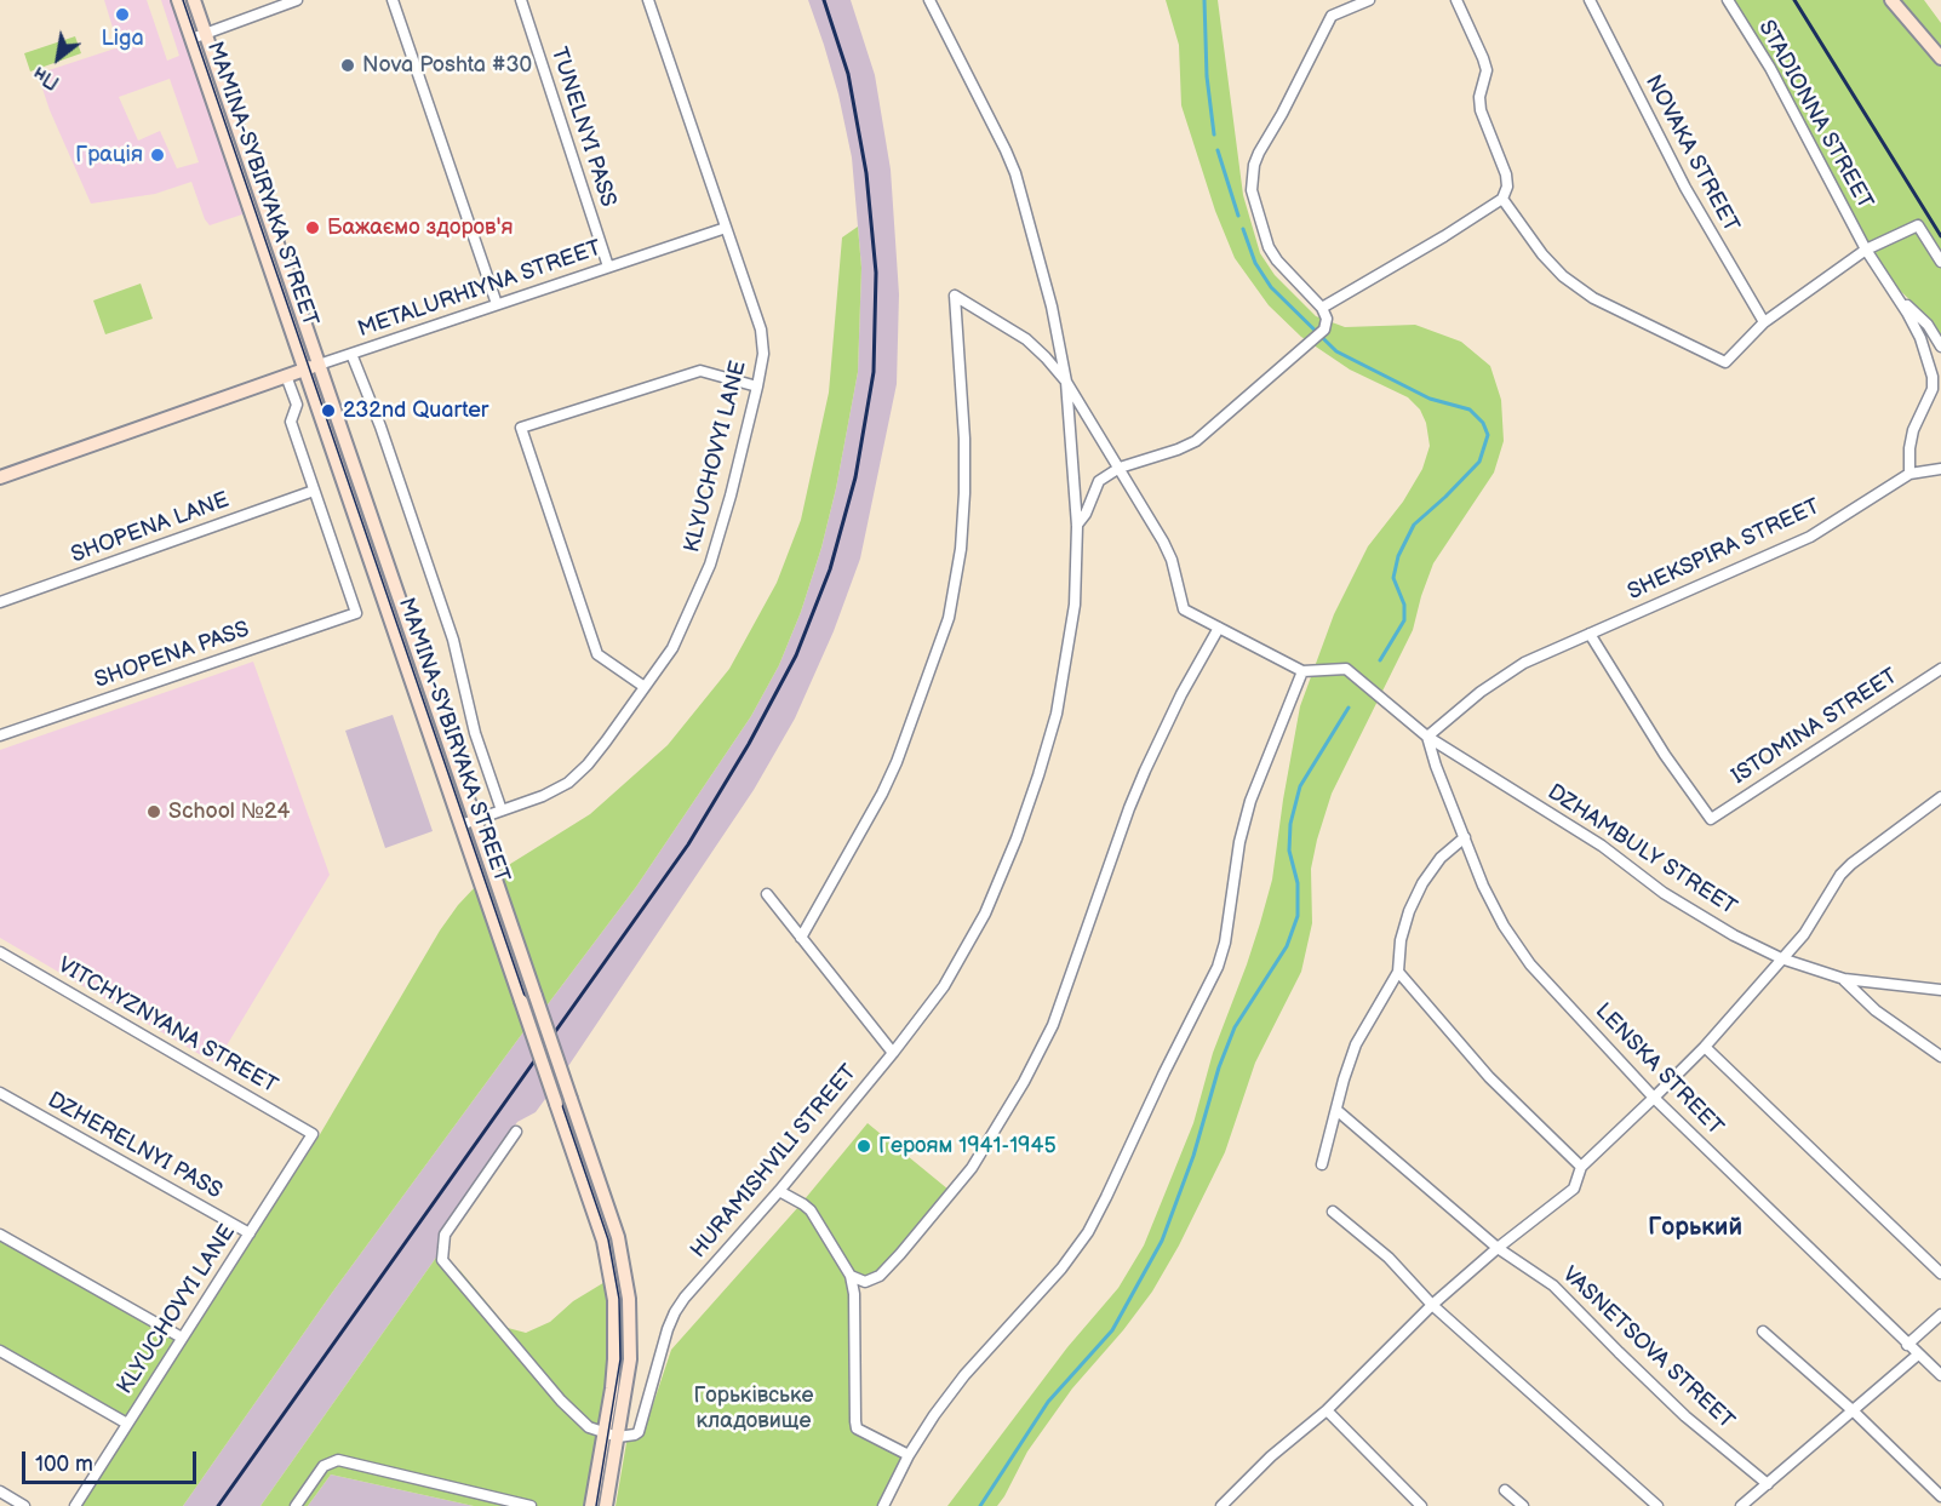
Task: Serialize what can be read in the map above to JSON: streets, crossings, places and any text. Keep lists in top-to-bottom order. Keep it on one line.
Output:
{"streets":{"main road":["MAMINA-SYBIRYAKA STREET","METALURHIYNA STREET"],"street":["STADIONNA STREET","TUNELNYI PASS","NOVAKA STREET","KLYUCHOVYI LANE","SHOPENA LANE","SHEKSPIRA STREET","SHOPENA PASS","ISTOMINA STREET","DZHAMBULY STREET","VITCHYZNYANA STREET","LENSKA STREET","DZHERELNYI PASS","HURAMISHVILI STREET","VASNETSOVA STREET"]},"crossings":[["TUNELNYI PASS","METALURHIYNA STREET"],["MAMINA-SYBIRYAKA STREET","METALURHIYNA STREET"],["MAMINA-SYBIRYAKA STREET","KLYUCHOVYI LANE"],["MAMINA-SYBIRYAKA STREET","HURAMISHVILI STREET"],["METALURHIYNA STREET","KLYUCHOVYI LANE"],["KLYUCHOVYI LANE","VITCHYZNYANA STREET"],["KLYUCHOVYI LANE","DZHERELNYI PASS"],["SHOPENA LANE","SHOPENA PASS"],["SHEKSPIRA STREET","ISTOMINA STREET"],["SHEKSPIRA STREET","DZHAMBULY STREET"],["SHEKSPIRA STREET","LENSKA STREET"],["DZHAMBULY STREET","LENSKA STREET"],["DZHAMBULY STREET","HURAMISHVILI STREET"]],"districts":["Горький"],"parks":["Горьківське кладовище"],"places":["Liga","Nova Poshta #30","Грація","Бажаємо здоров'я","232nd Quarter","School №24","Героям 1941-1945"],"scale_bar":"100 m","north":"bottom left"}
